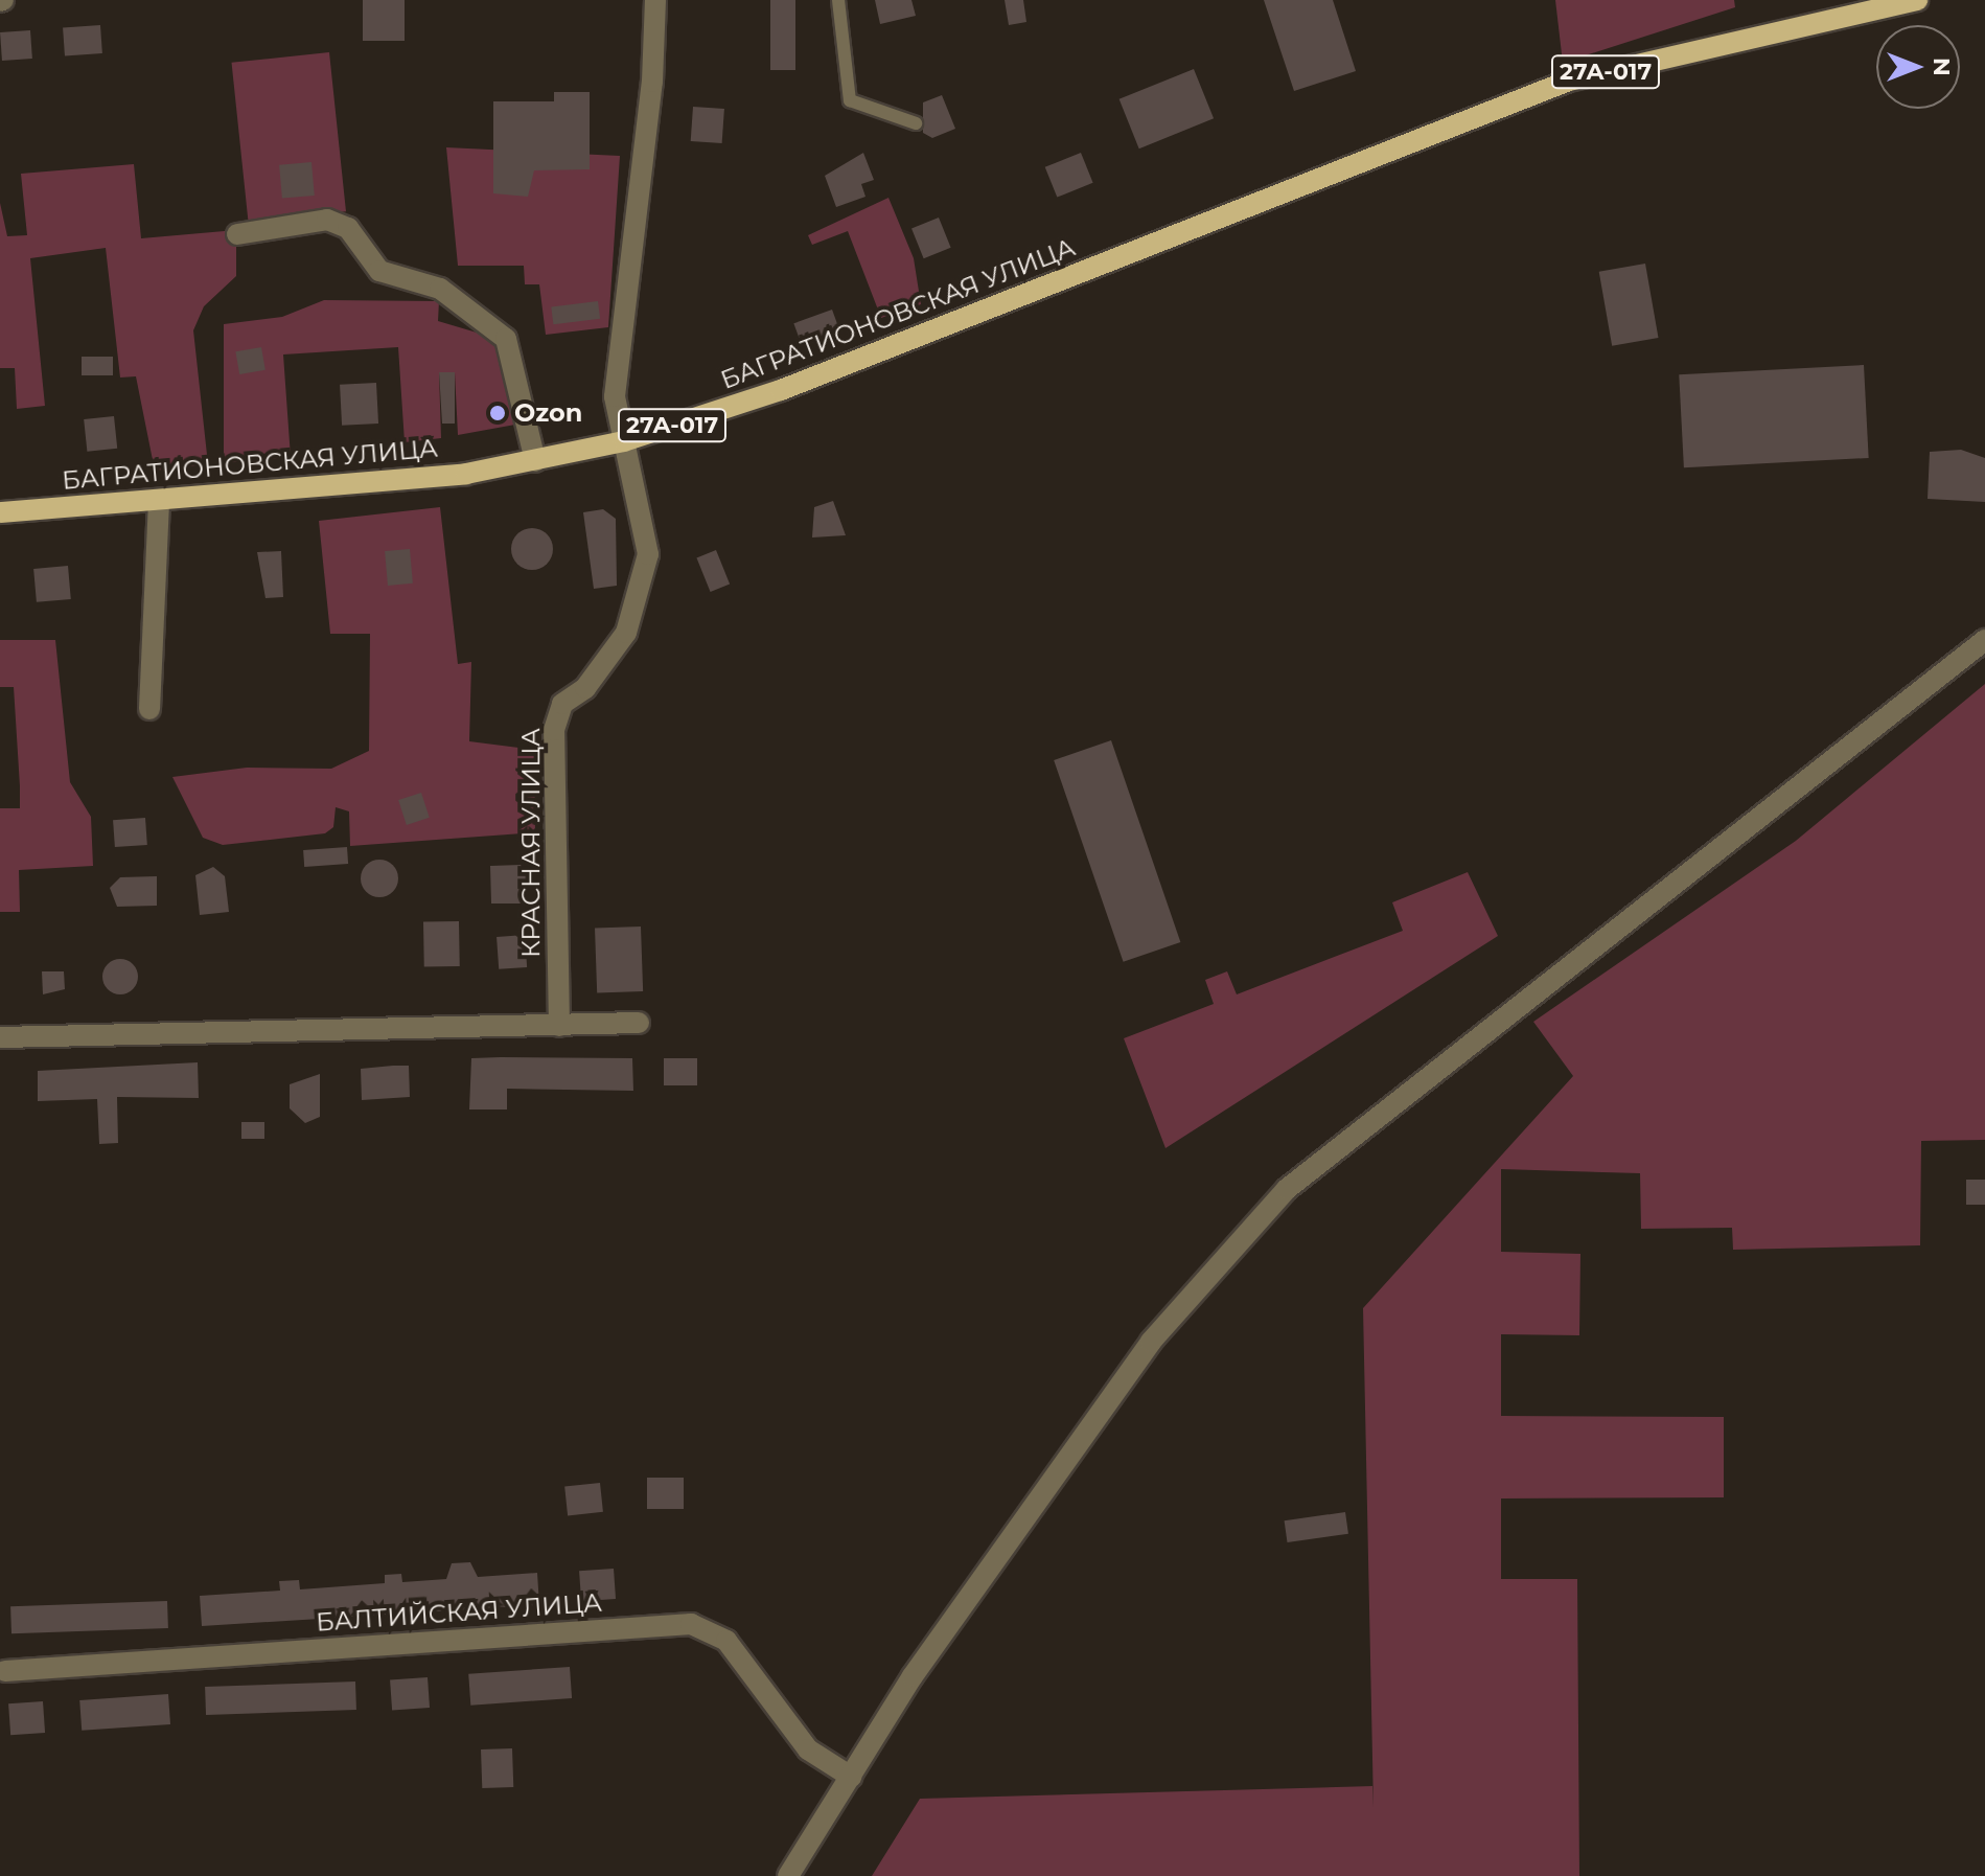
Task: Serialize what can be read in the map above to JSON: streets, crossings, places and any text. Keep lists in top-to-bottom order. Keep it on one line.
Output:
{"streets":{"main road":["27А-017","БАГРАТИОНОВСКАЯ УЛИЦА"],"street":["КРАСНАЯ УЛИЦА","БАЛТИЙСКАЯ УЛИЦА"]},"crossings":[["БАГРАТИОНОВСКАЯ УЛИЦА","КРАСНАЯ УЛИЦА"]],"places":["Ozon"],"north":"right"}
